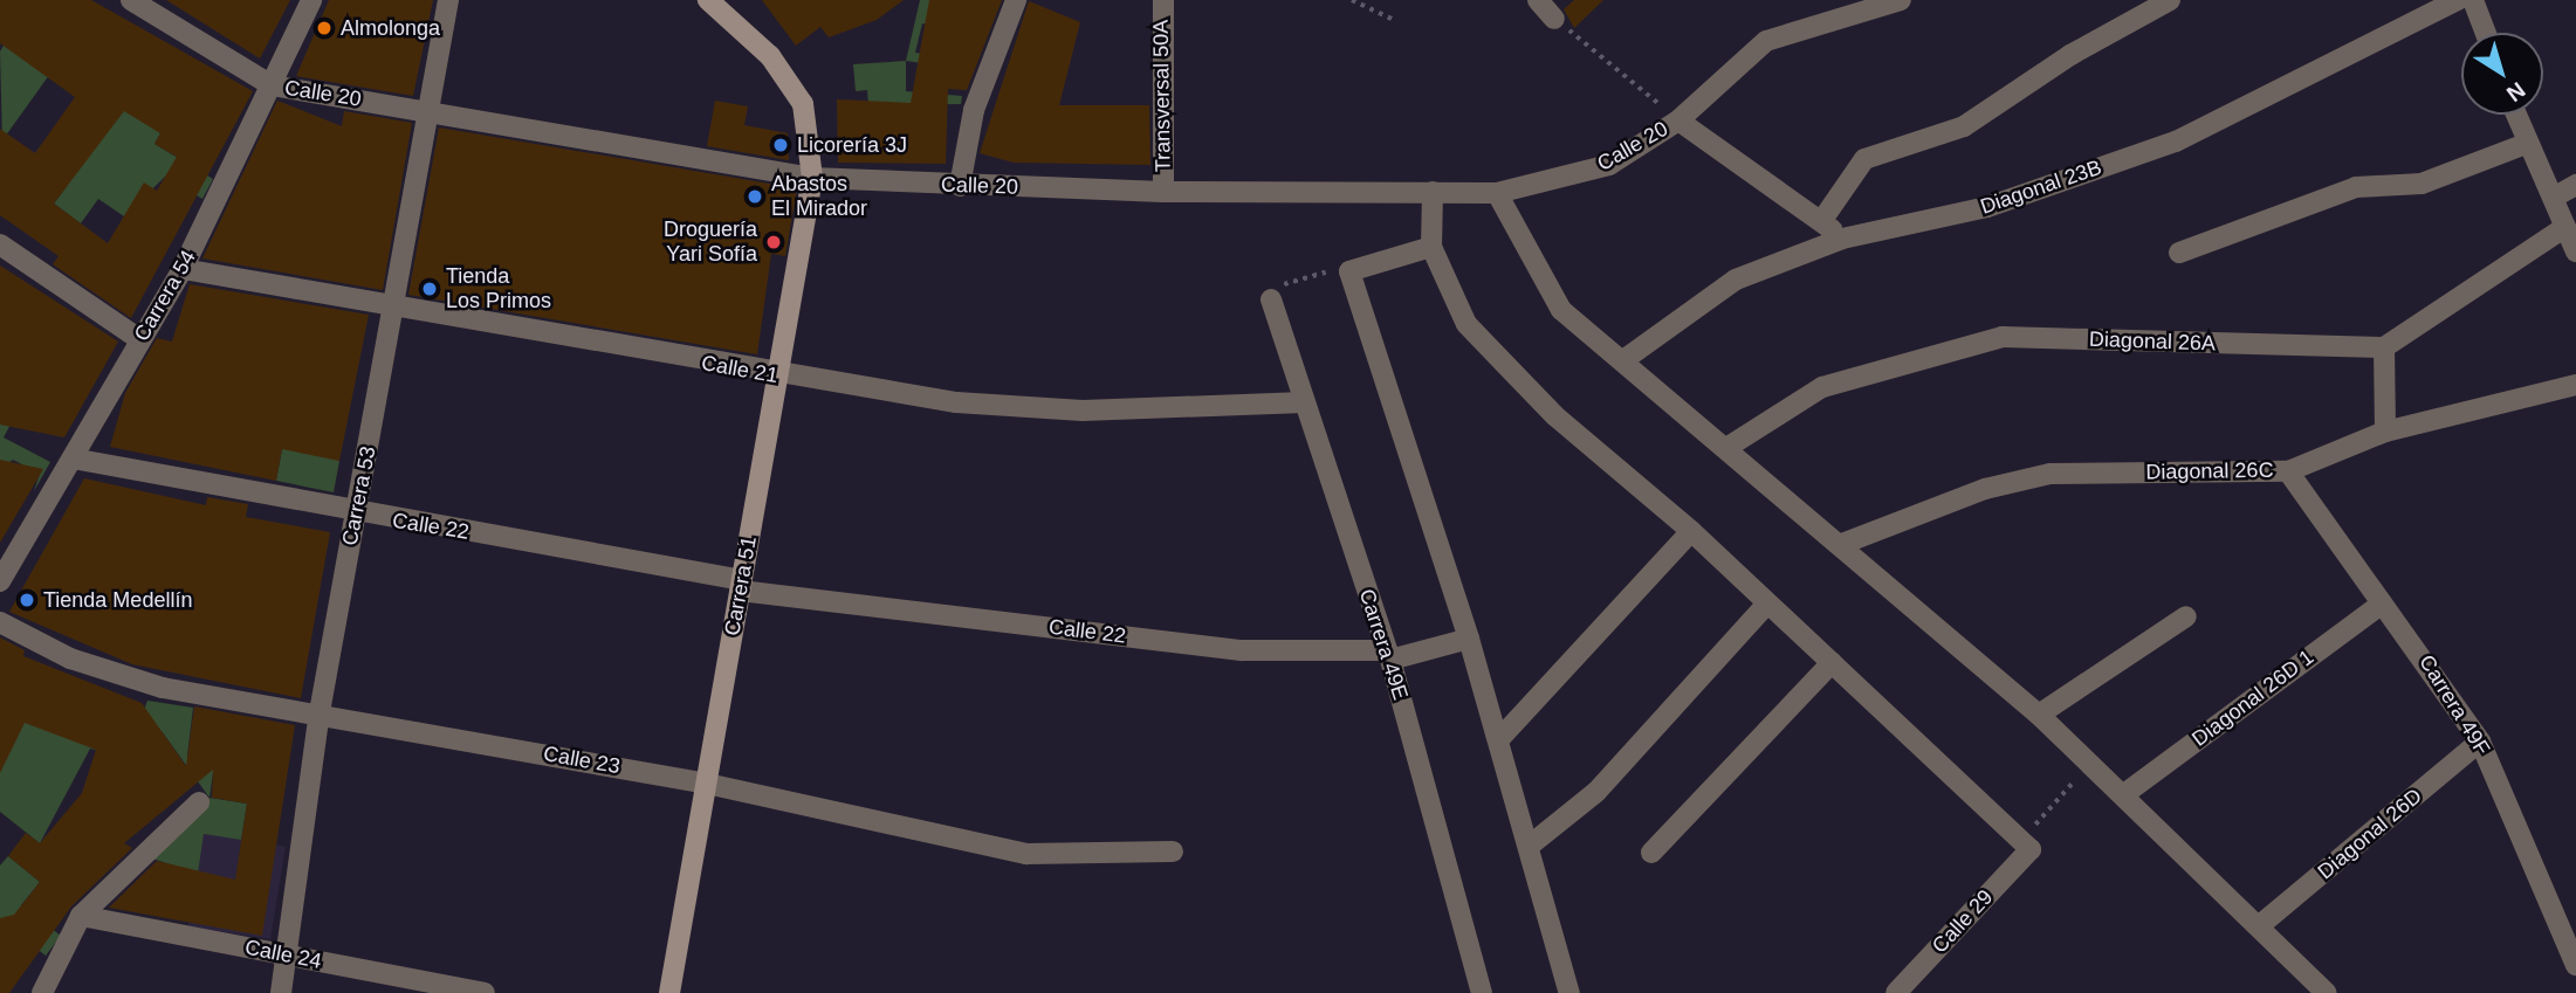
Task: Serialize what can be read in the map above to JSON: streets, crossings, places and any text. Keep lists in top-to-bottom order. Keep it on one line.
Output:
{"streets":{"street":["Calle 20","Transversal 50A","Diagonal 23B","Carrera 54","Diagonal 26A","Calle 21","Diagonal 26C","Carrera 53","Calle 22","Carrera 51","Carrera 49E","Diagonal 26D 1","Carrera 49F","Calle 23","Diagonal 26D","Calle 29","Calle 24"]},"crossings":[["Calle 20","Transversal 50A"],["Calle 20","Carrera 54"],["Calle 20","Carrera 53"],["Calle 20","Carrera 51"],["Carrera 54","Calle 21"],["Carrera 54","Calle 22"],["Calle 21","Carrera 53"],["Calle 21","Carrera 51"],["Calle 21","Carrera 49E"],["Diagonal 26C","Carrera 49F"],["Carrera 53","Calle 22"],["Carrera 53","Calle 23"],["Carrera 53","Calle 24"],["Calle 22","Carrera 51"],["Calle 22","Carrera 49E"],["Carrera 51","Calle 23"],["Diagonal 26D 1","Carrera 49F"],["Carrera 49F","Diagonal 26D"]],"places":["Almolonga","Licorería 3J","Abastos El Mirador","Droguería Yari Sofía","Tienda Los Primos","Tienda Medellín"],"north":"bottom right"}
